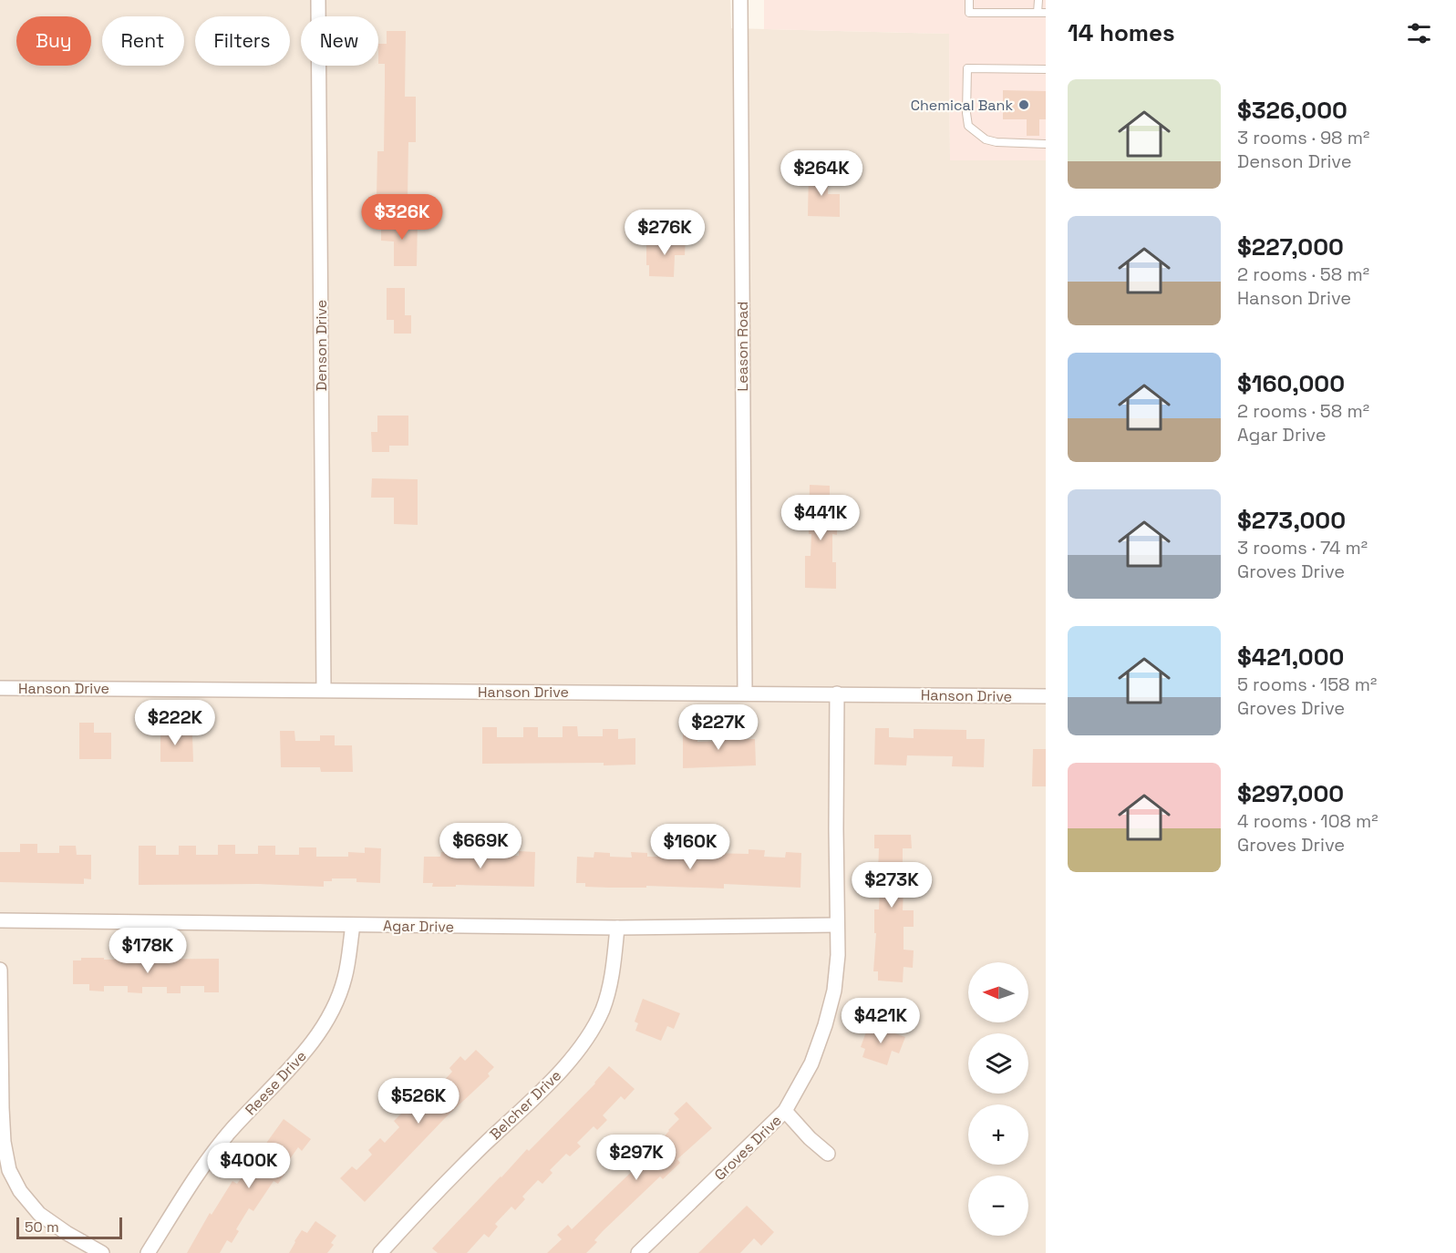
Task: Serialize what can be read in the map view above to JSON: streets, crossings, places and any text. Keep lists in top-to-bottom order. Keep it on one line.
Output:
{"streets":{"street":["Denson Drive","Leason Road","Hanson Drive","Agar Drive","Reese Drive","Belcher Drive","Groves Drive"]},"crossings":[["Denson Drive","Hanson Drive"],["Leason Road","Hanson Drive"],["Hanson Drive","Groves Drive"],["Agar Drive","Reese Drive"],["Agar Drive","Belcher Drive"],["Agar Drive","Groves Drive"]],"places":["Chemical Bank"],"scale_bar":"50 m","north":"left","page":{"heading":"14 homes","chip":["Buy","Rent","Filters","New"],"list":[{"name":"$326,000","note":"3 rooms · 98 m² · Denson Drive"},{"name":"$227,000","note":"2 rooms · 58 m² · Hanson Drive"},{"name":"$160,000","note":"2 rooms · 58 m² · Agar Drive"},{"name":"$273,000","note":"3 rooms · 74 m² · Groves Drive"},{"name":"$421,000","note":"5 rooms · 158 m² · Groves Drive"},{"name":"$297,000","note":"4 rooms · 108 m² · Groves Drive"}],"price":["$264K","$326K","$276K","$441K","$222K","$227K","$669K","$160K","$273K","$178K","$421K","$526K","$297K","$400K"],"map_buttons":["+","−"],"scale":"50 m"}}
